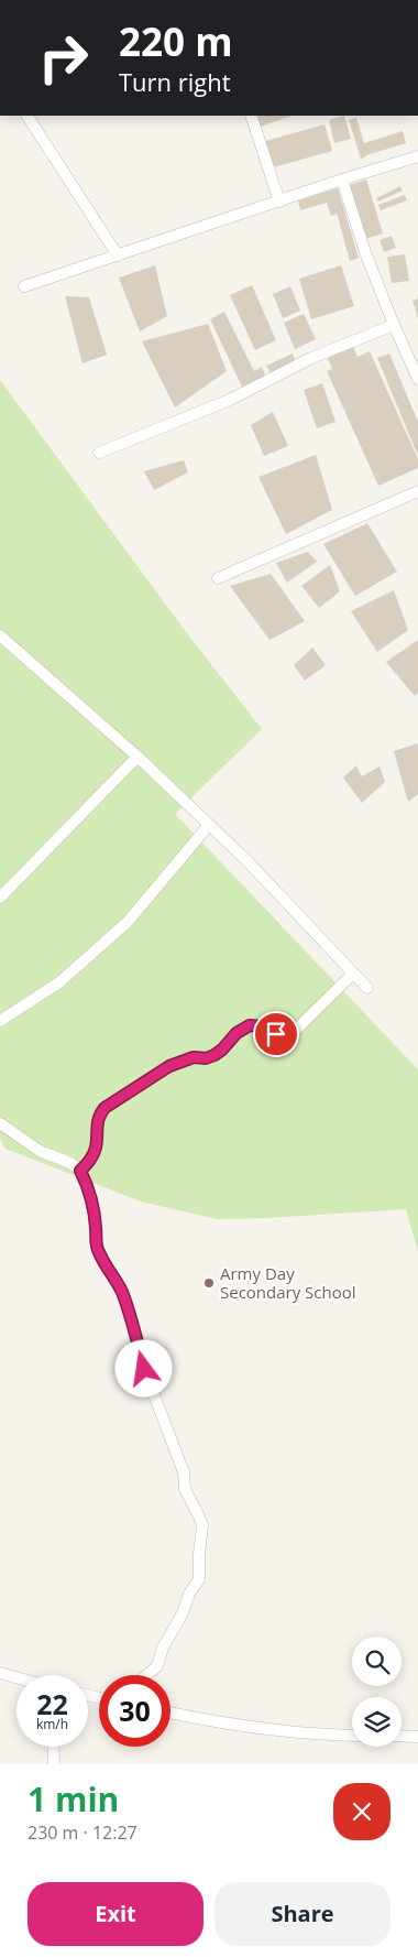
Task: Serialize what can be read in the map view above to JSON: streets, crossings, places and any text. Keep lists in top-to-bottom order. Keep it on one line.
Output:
{"places":["Army Day Secondary School"],"page":{"turn":["220 m","Turn right"],"speed":"22 km/h","limit":"30","heading":["1 min","230 m · 12:27"],"buttons":["Exit","Share"]}}
